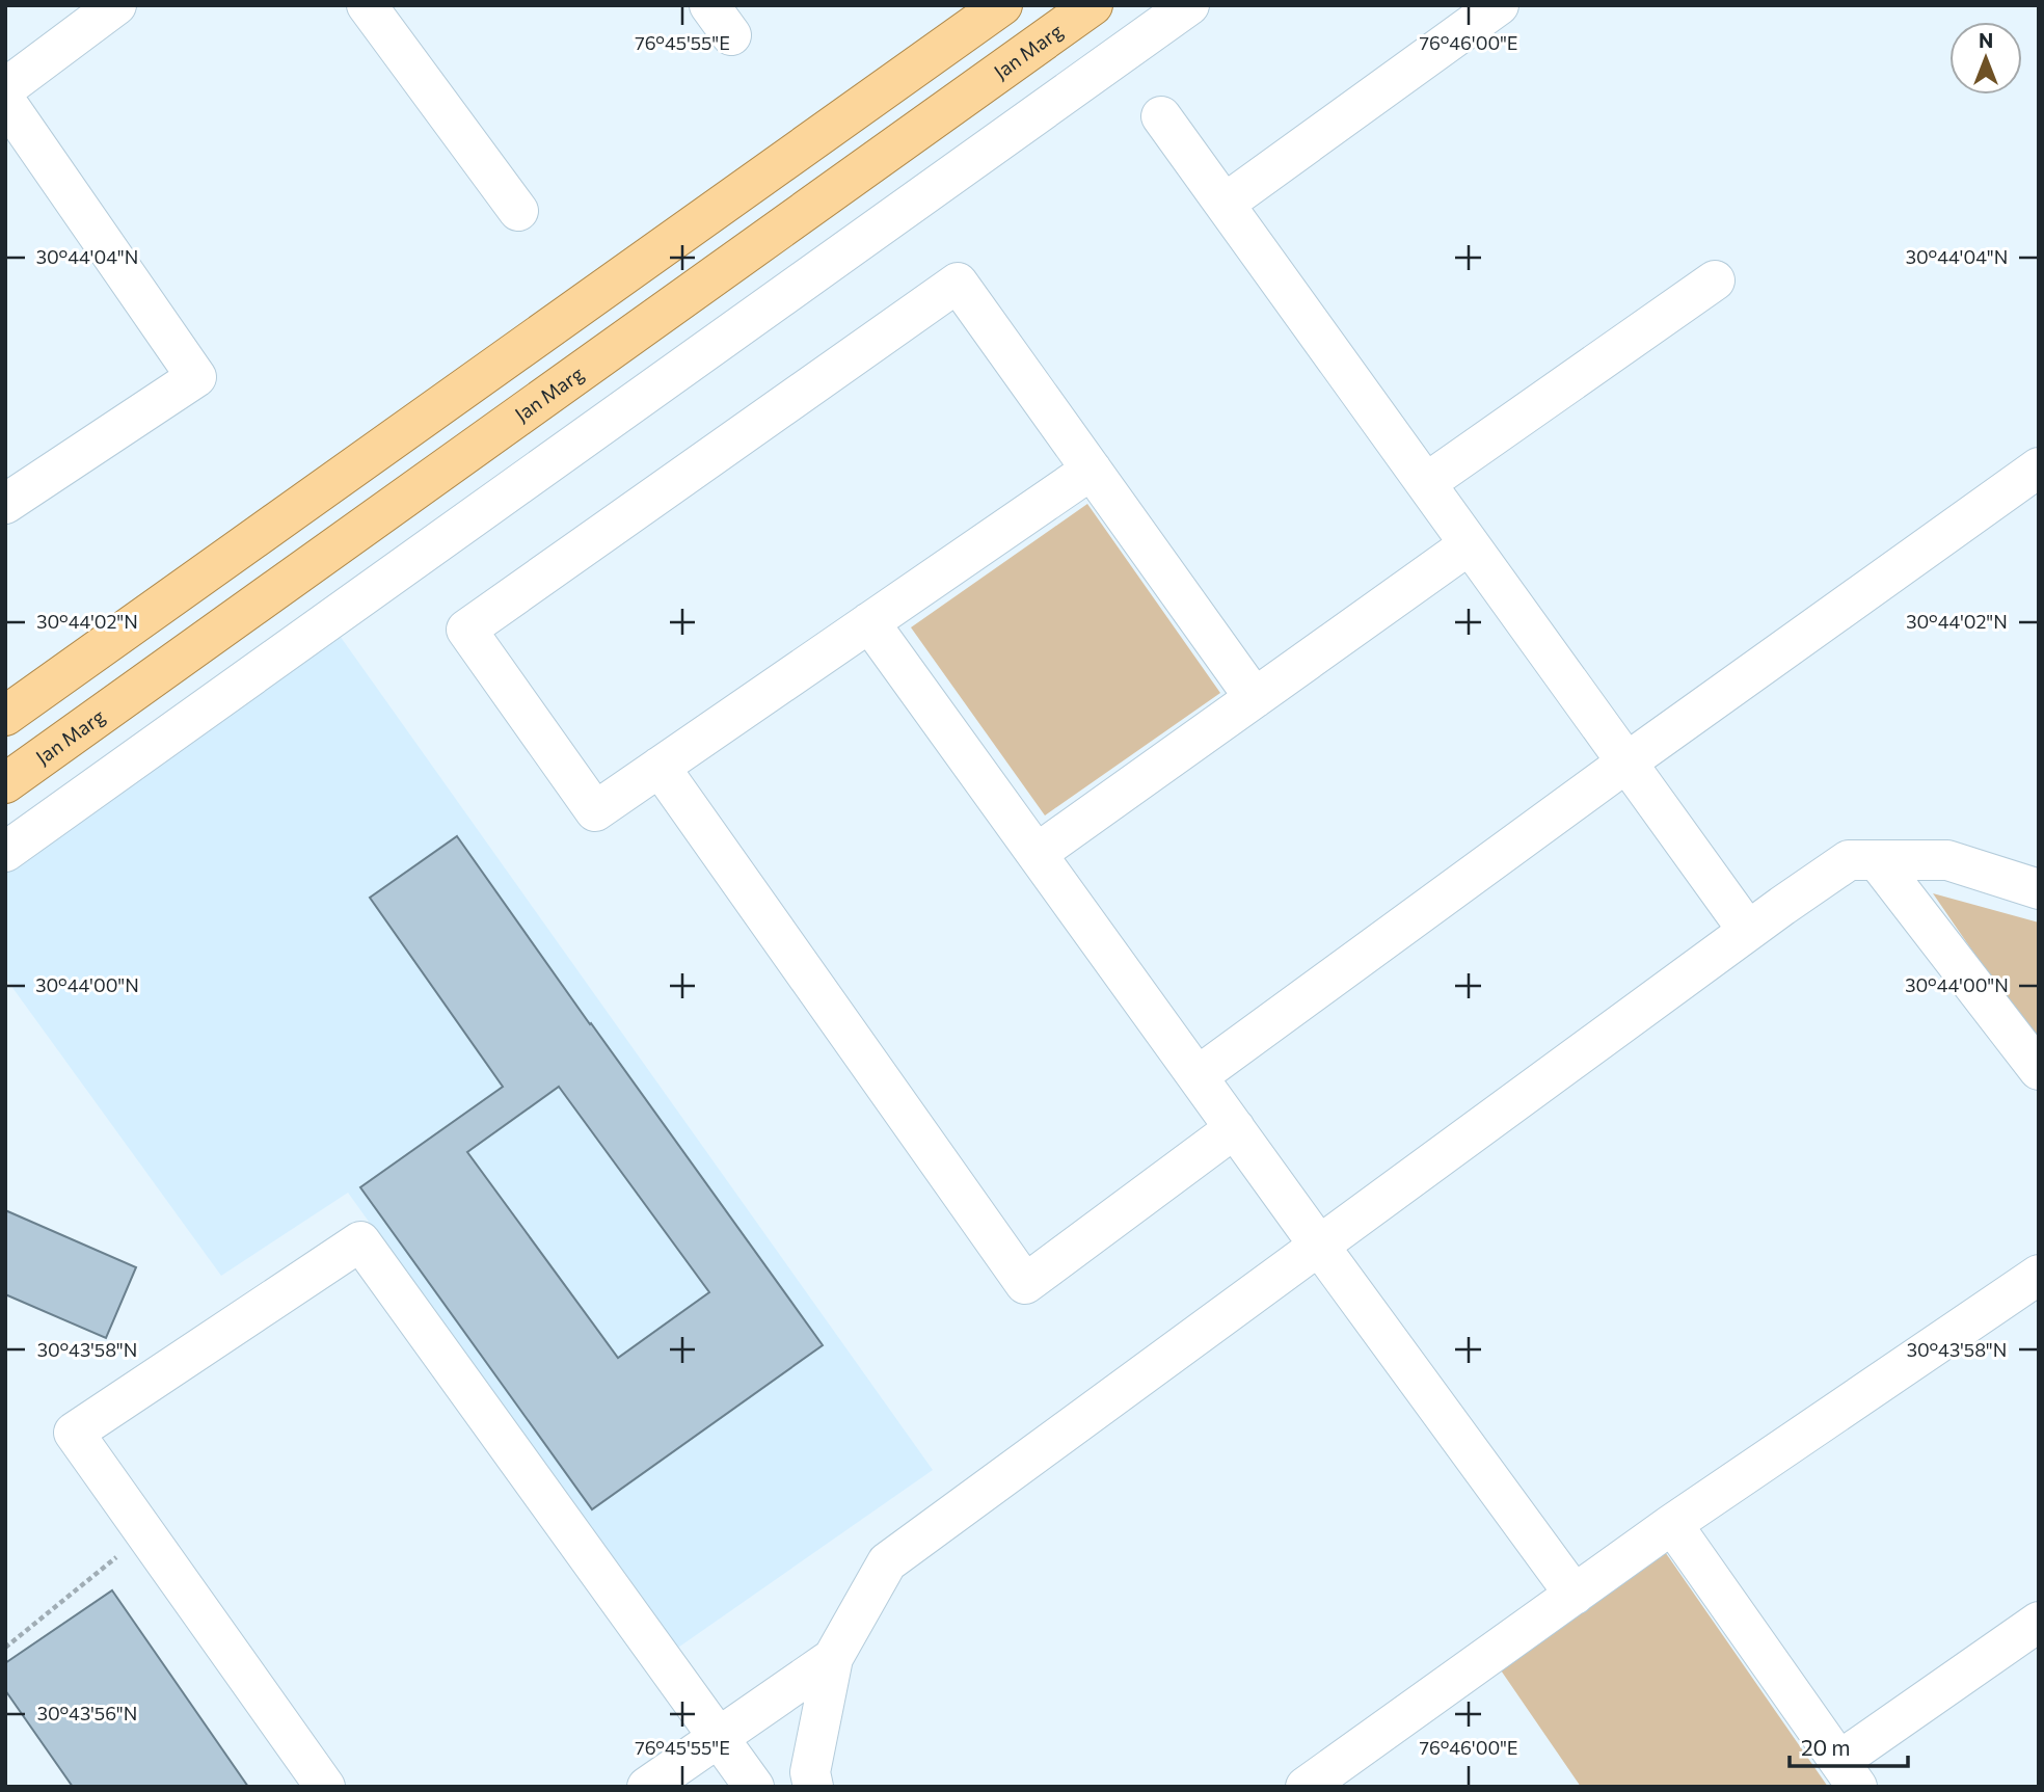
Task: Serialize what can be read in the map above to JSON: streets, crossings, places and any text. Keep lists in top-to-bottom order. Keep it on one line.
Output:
{"streets":{"main road":["Jan Marg"]},"scale_bar":"20 m","north":"top","coordinates":["76°45'55\"E","76°46'00\"E","30°44'04\"N","30°44'02\"N","30°44'00\"N","30°43'58\"N","30°43'56\"N"]}
